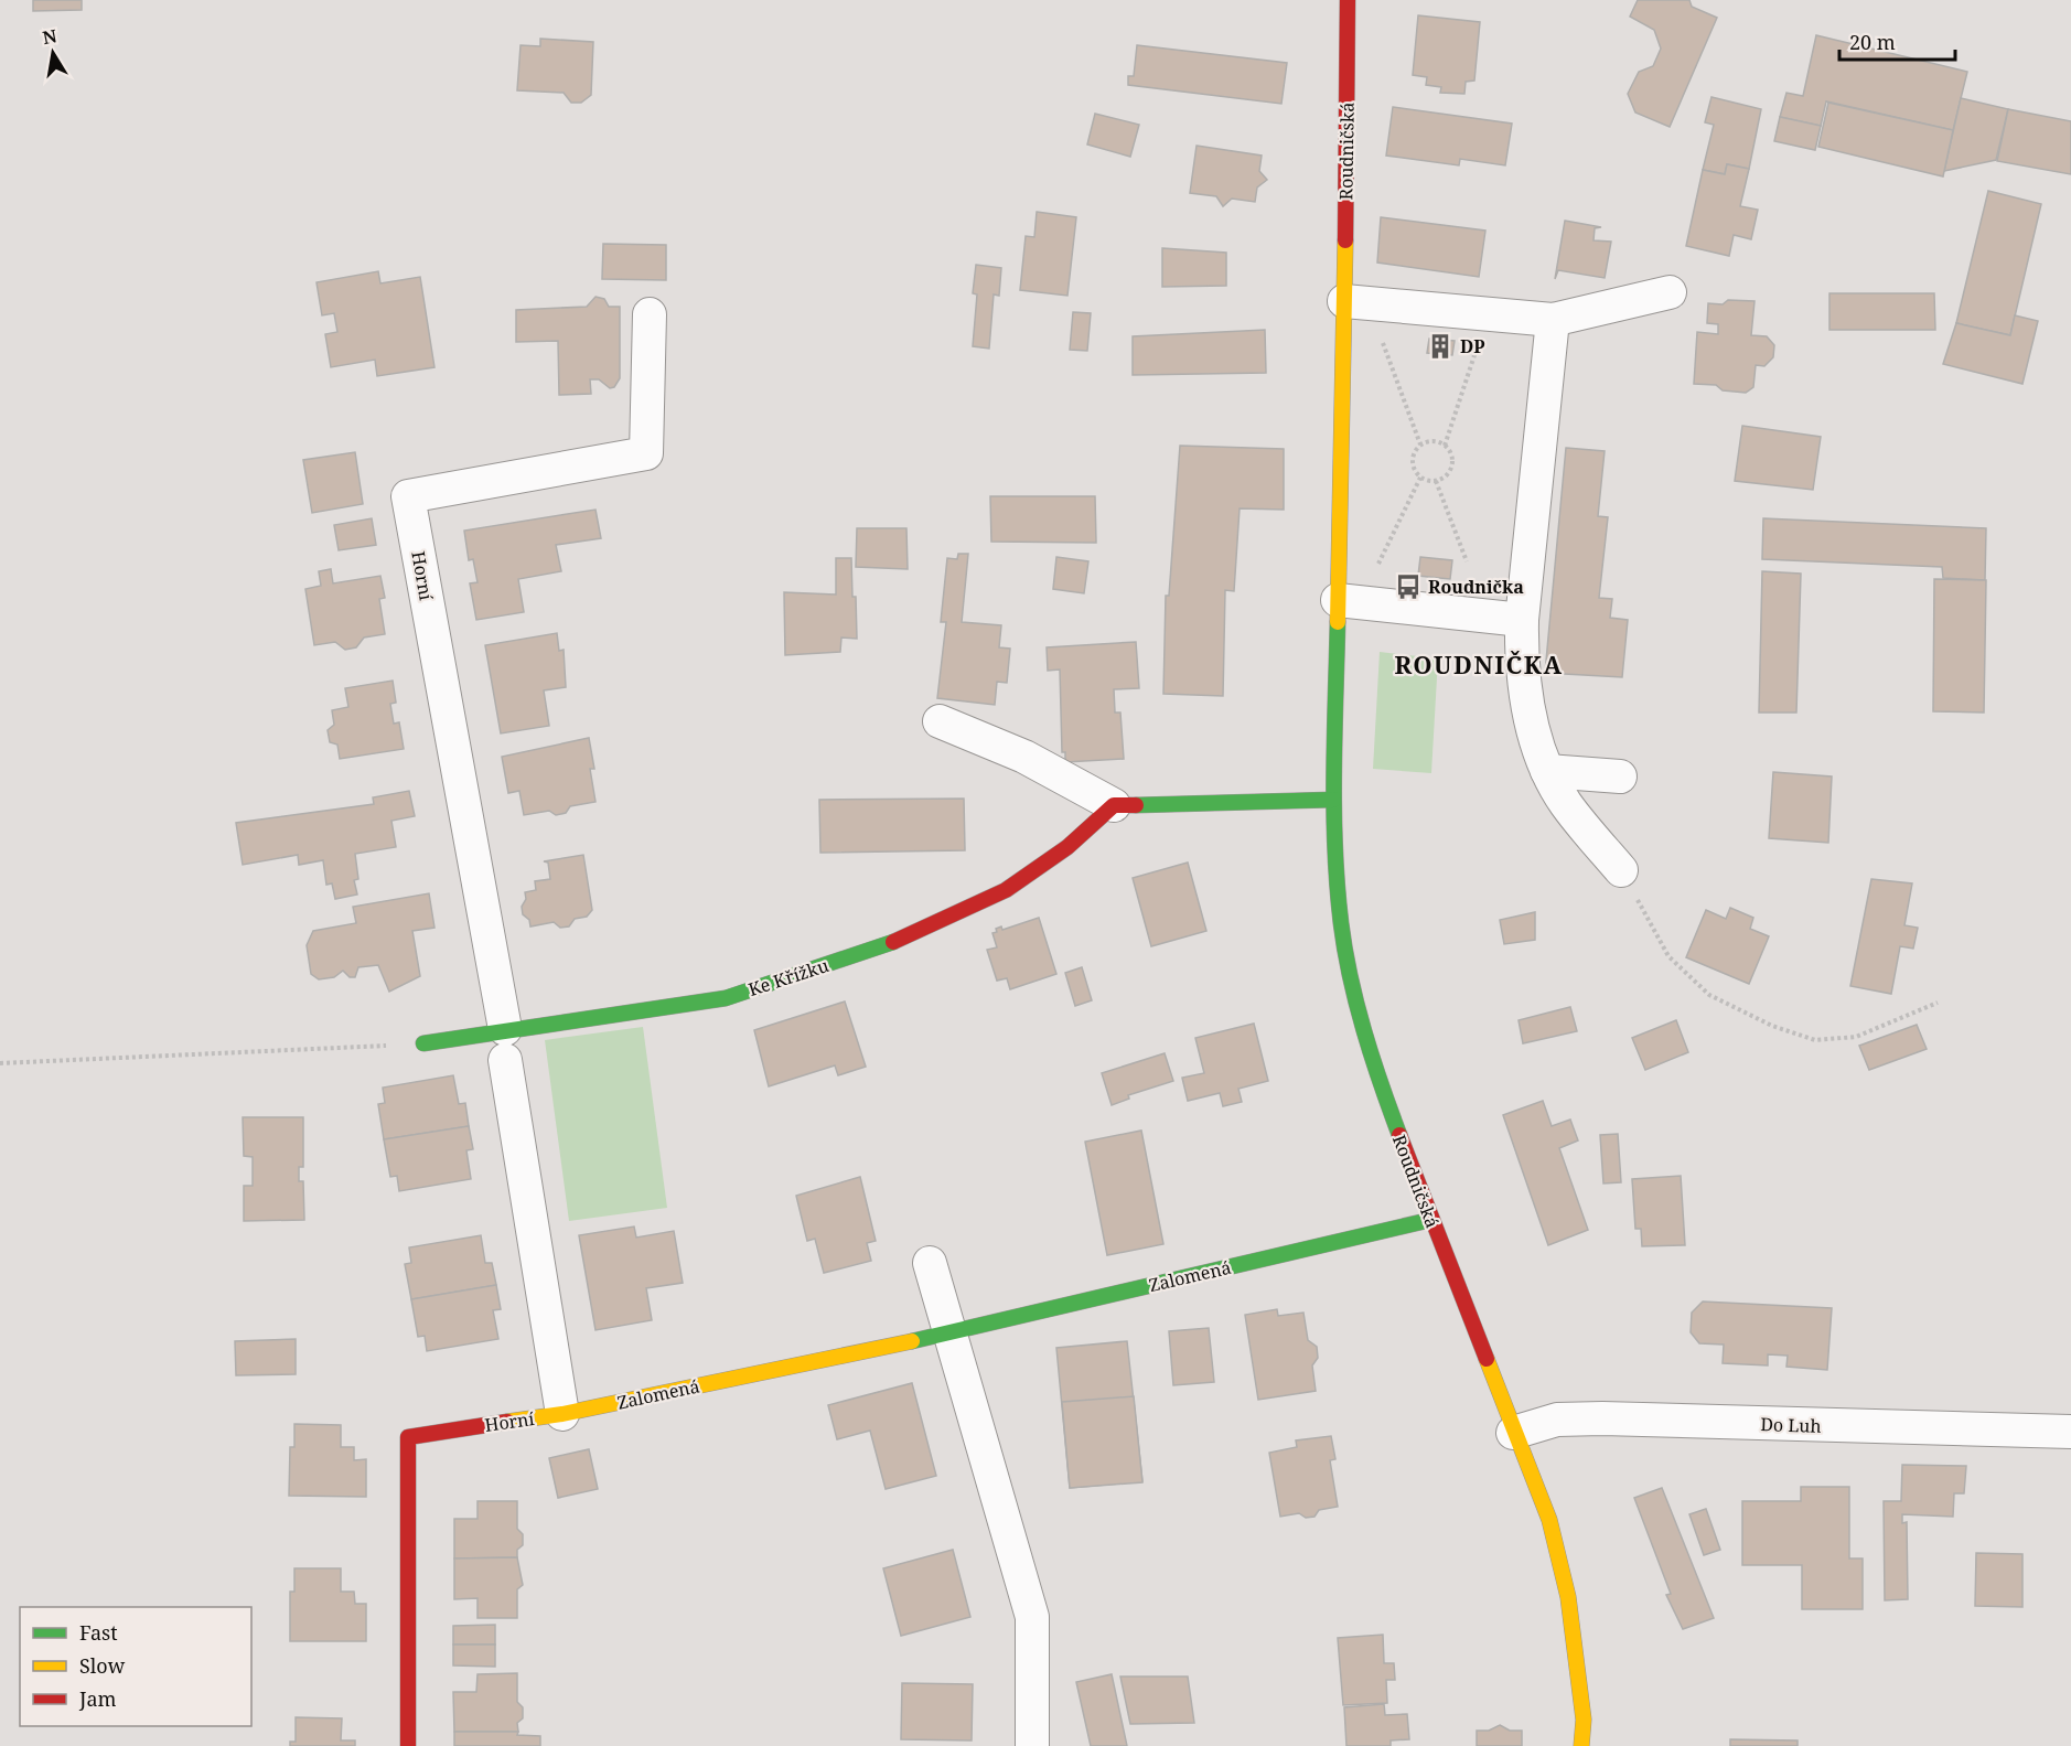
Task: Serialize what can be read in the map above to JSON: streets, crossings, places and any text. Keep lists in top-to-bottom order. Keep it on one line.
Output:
{"streets":{"street":["Roudničská","Horní","Ke Křížku","Zalomená","Do Luh"]},"crossings":[["Roudničská","Zalomená"],["Roudničská","Do Luh"],["Horní","Ke Křížku"],["Horní","Zalomená"]],"districts":["ROUDNIČKA"],"places":{"building":["DP"],"bus stop":["Roudnička"]},"legend":["Fast","Slow","Jam"],"scale_bar":"20 m","north":"top"}
